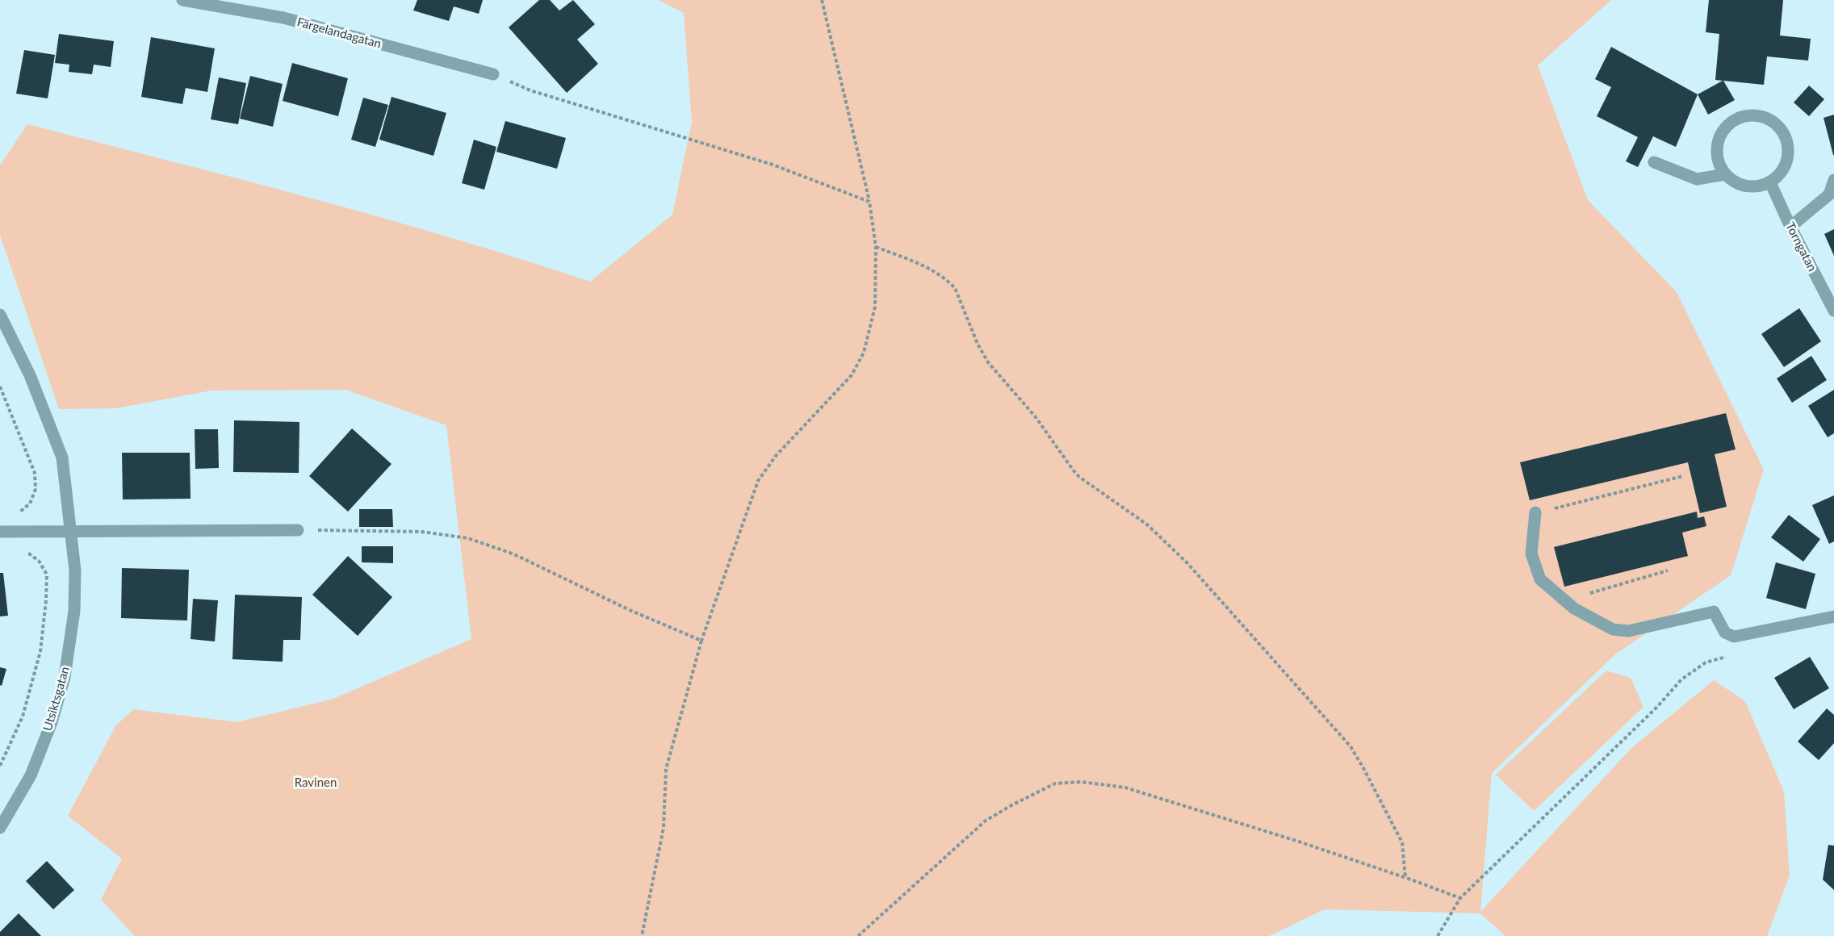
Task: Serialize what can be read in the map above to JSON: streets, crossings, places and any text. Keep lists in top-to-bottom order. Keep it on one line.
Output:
{"streets":{"street":["Färgelandagatan","Torngatan","Utsiktsgatan"]},"parks":["Ravinen"]}
